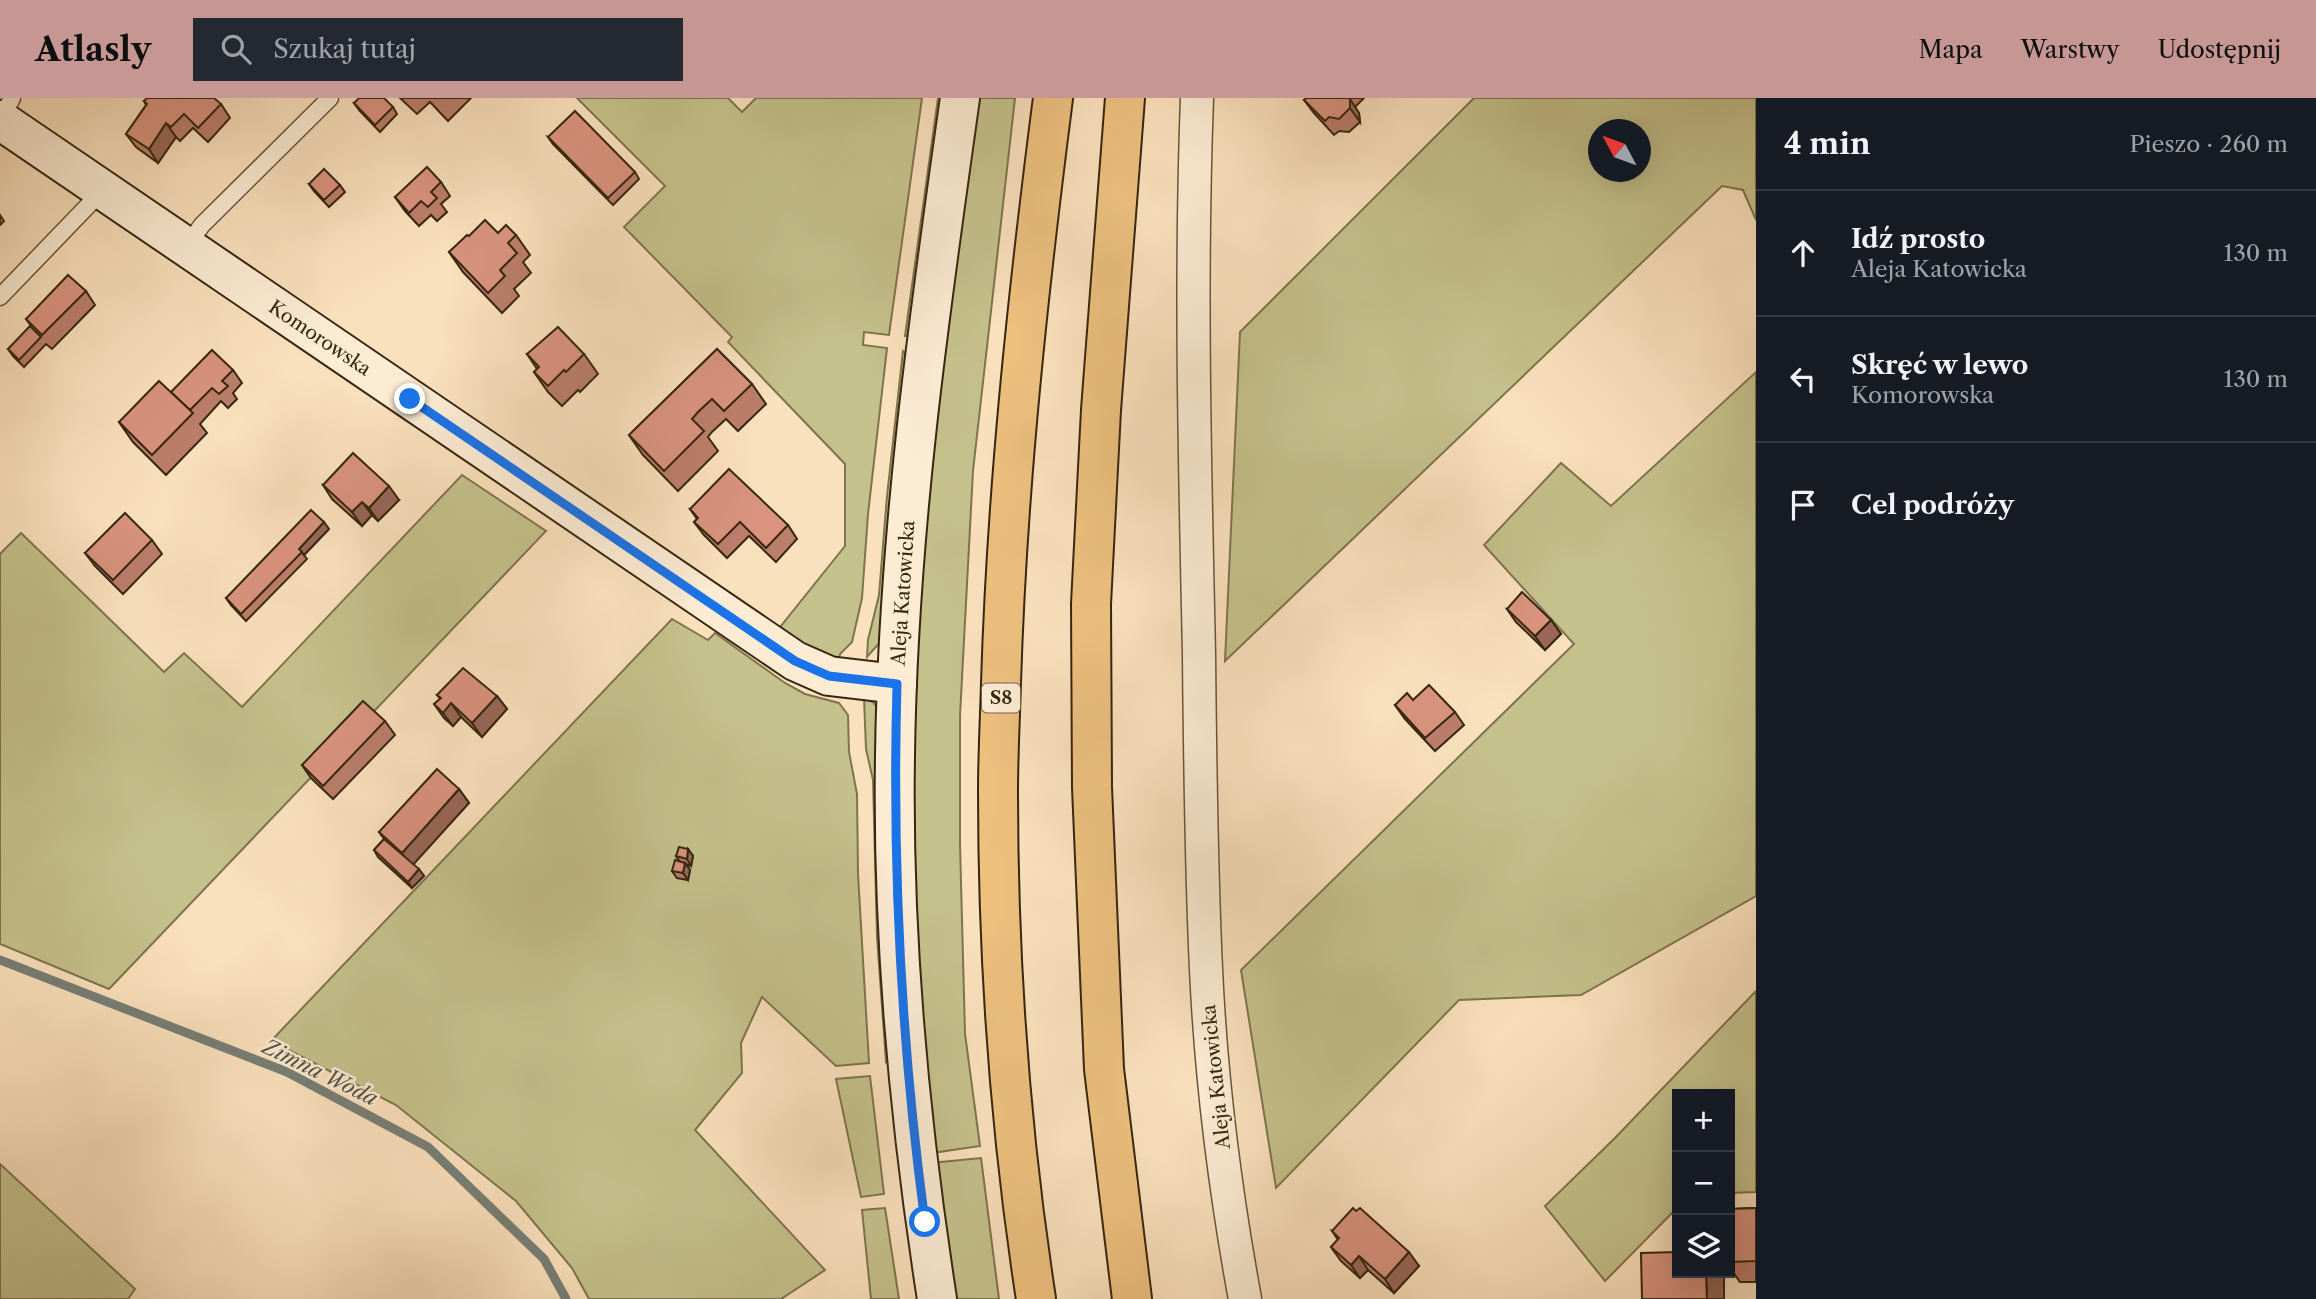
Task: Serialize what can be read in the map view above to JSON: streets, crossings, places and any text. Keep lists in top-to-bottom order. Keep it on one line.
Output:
{"streets":{"highway":["S8"],"street":["Komorowska","Aleja Katowicka"]},"crossings":[["Komorowska","Aleja Katowicka"]],"water":["Zimna Woda"],"north":"top left","page":{"header":"Atlasly","search":"Szukaj tutaj","nav":["Mapa","Warstwy","Udostępnij"],"heading":["4 min","Pieszo · 260 m"],"list":[["Idź prosto","Aleja Katowicka","130 m"],["Skręć w lewo","Komorowska","130 m"],"Cel podróży"],"map_buttons":["+","−"]}}
